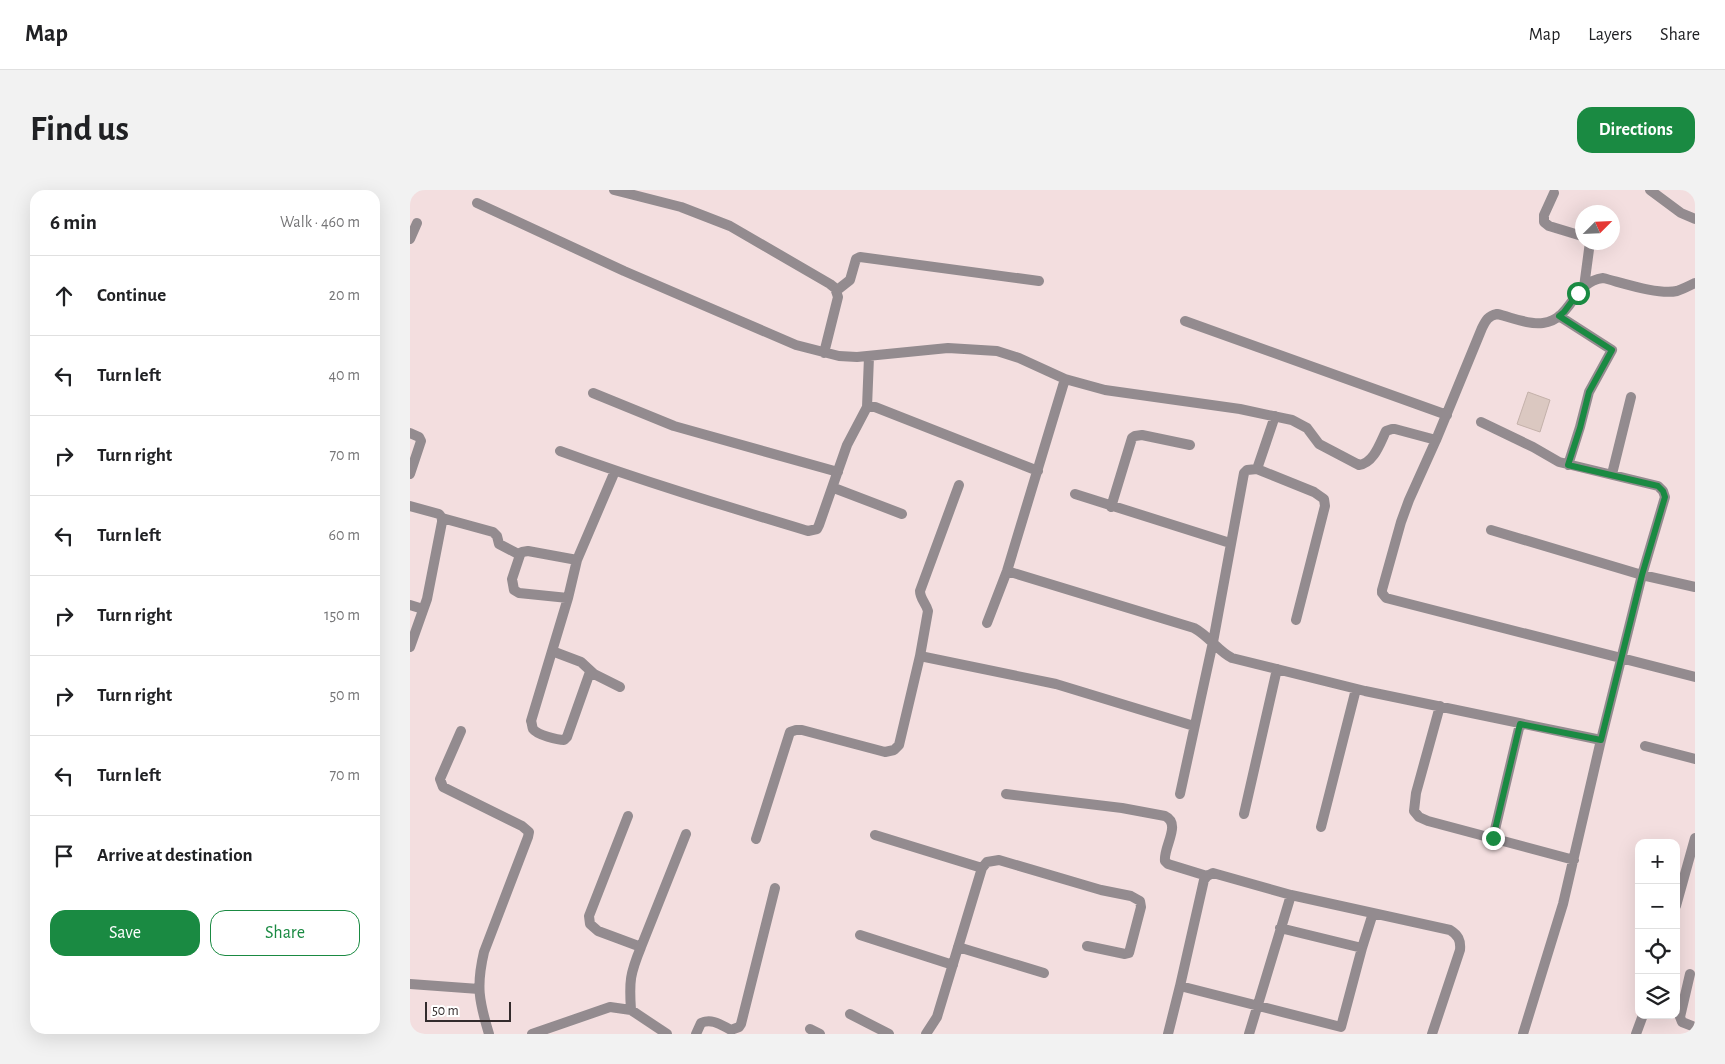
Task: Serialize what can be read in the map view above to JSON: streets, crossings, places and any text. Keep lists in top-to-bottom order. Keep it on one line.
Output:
{"scale_bar":"50 m","north":"top right","page":{"header":"Map","nav":["Map","Layers","Share"],"buttons":["Directions",["Save","Share"]],"title":"Find us","heading":["6 min","Walk · 460 m"],"list":[["Continue","20 m"],["Turn left","40 m"],["Turn right","70 m"],["Turn left","60 m"],["Turn right","150 m"],["Turn right","50 m"],["Turn left","70 m"],"Arrive at destination"],"map_buttons":["+","−"],"scale":"50 m"}}
